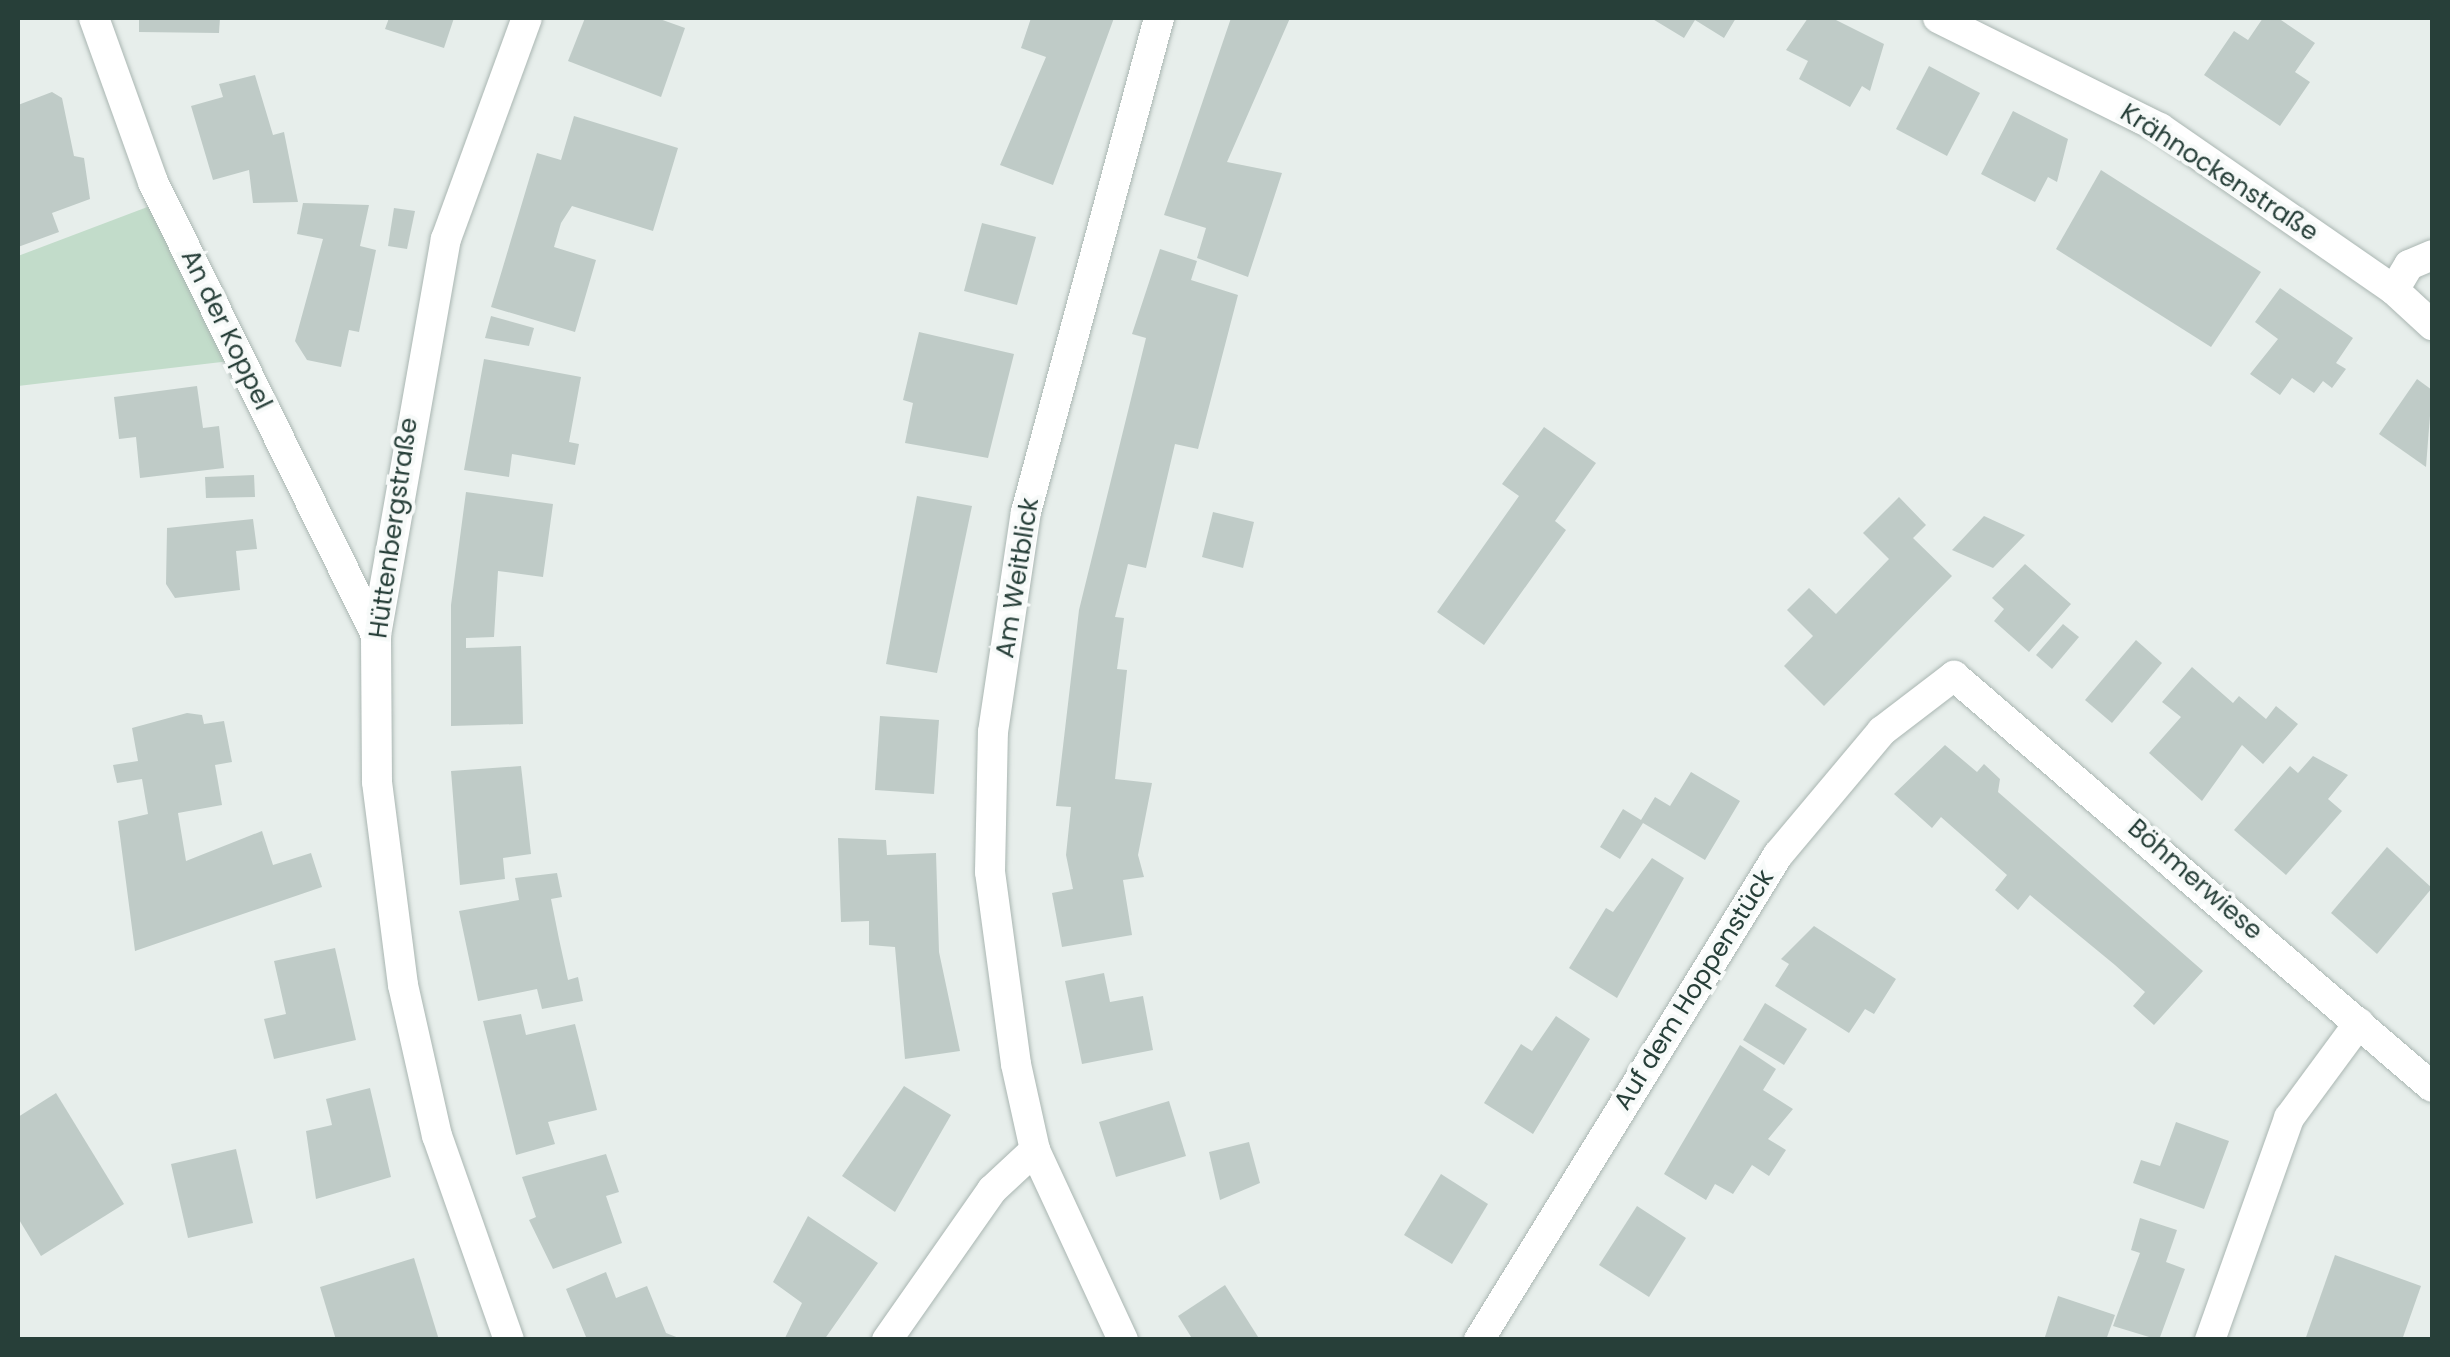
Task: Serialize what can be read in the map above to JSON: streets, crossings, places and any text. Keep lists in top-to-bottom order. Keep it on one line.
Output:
{"streets":{"street":["Krähnockenstraße","An der Koppel","Hüttenbergstraße","Am Weitblick","Böhmerwiese","Auf dem Hoppenstück"]},"crossings":[["An der Koppel","Hüttenbergstraße"],["Böhmerwiese","Auf dem Hoppenstück"]]}
